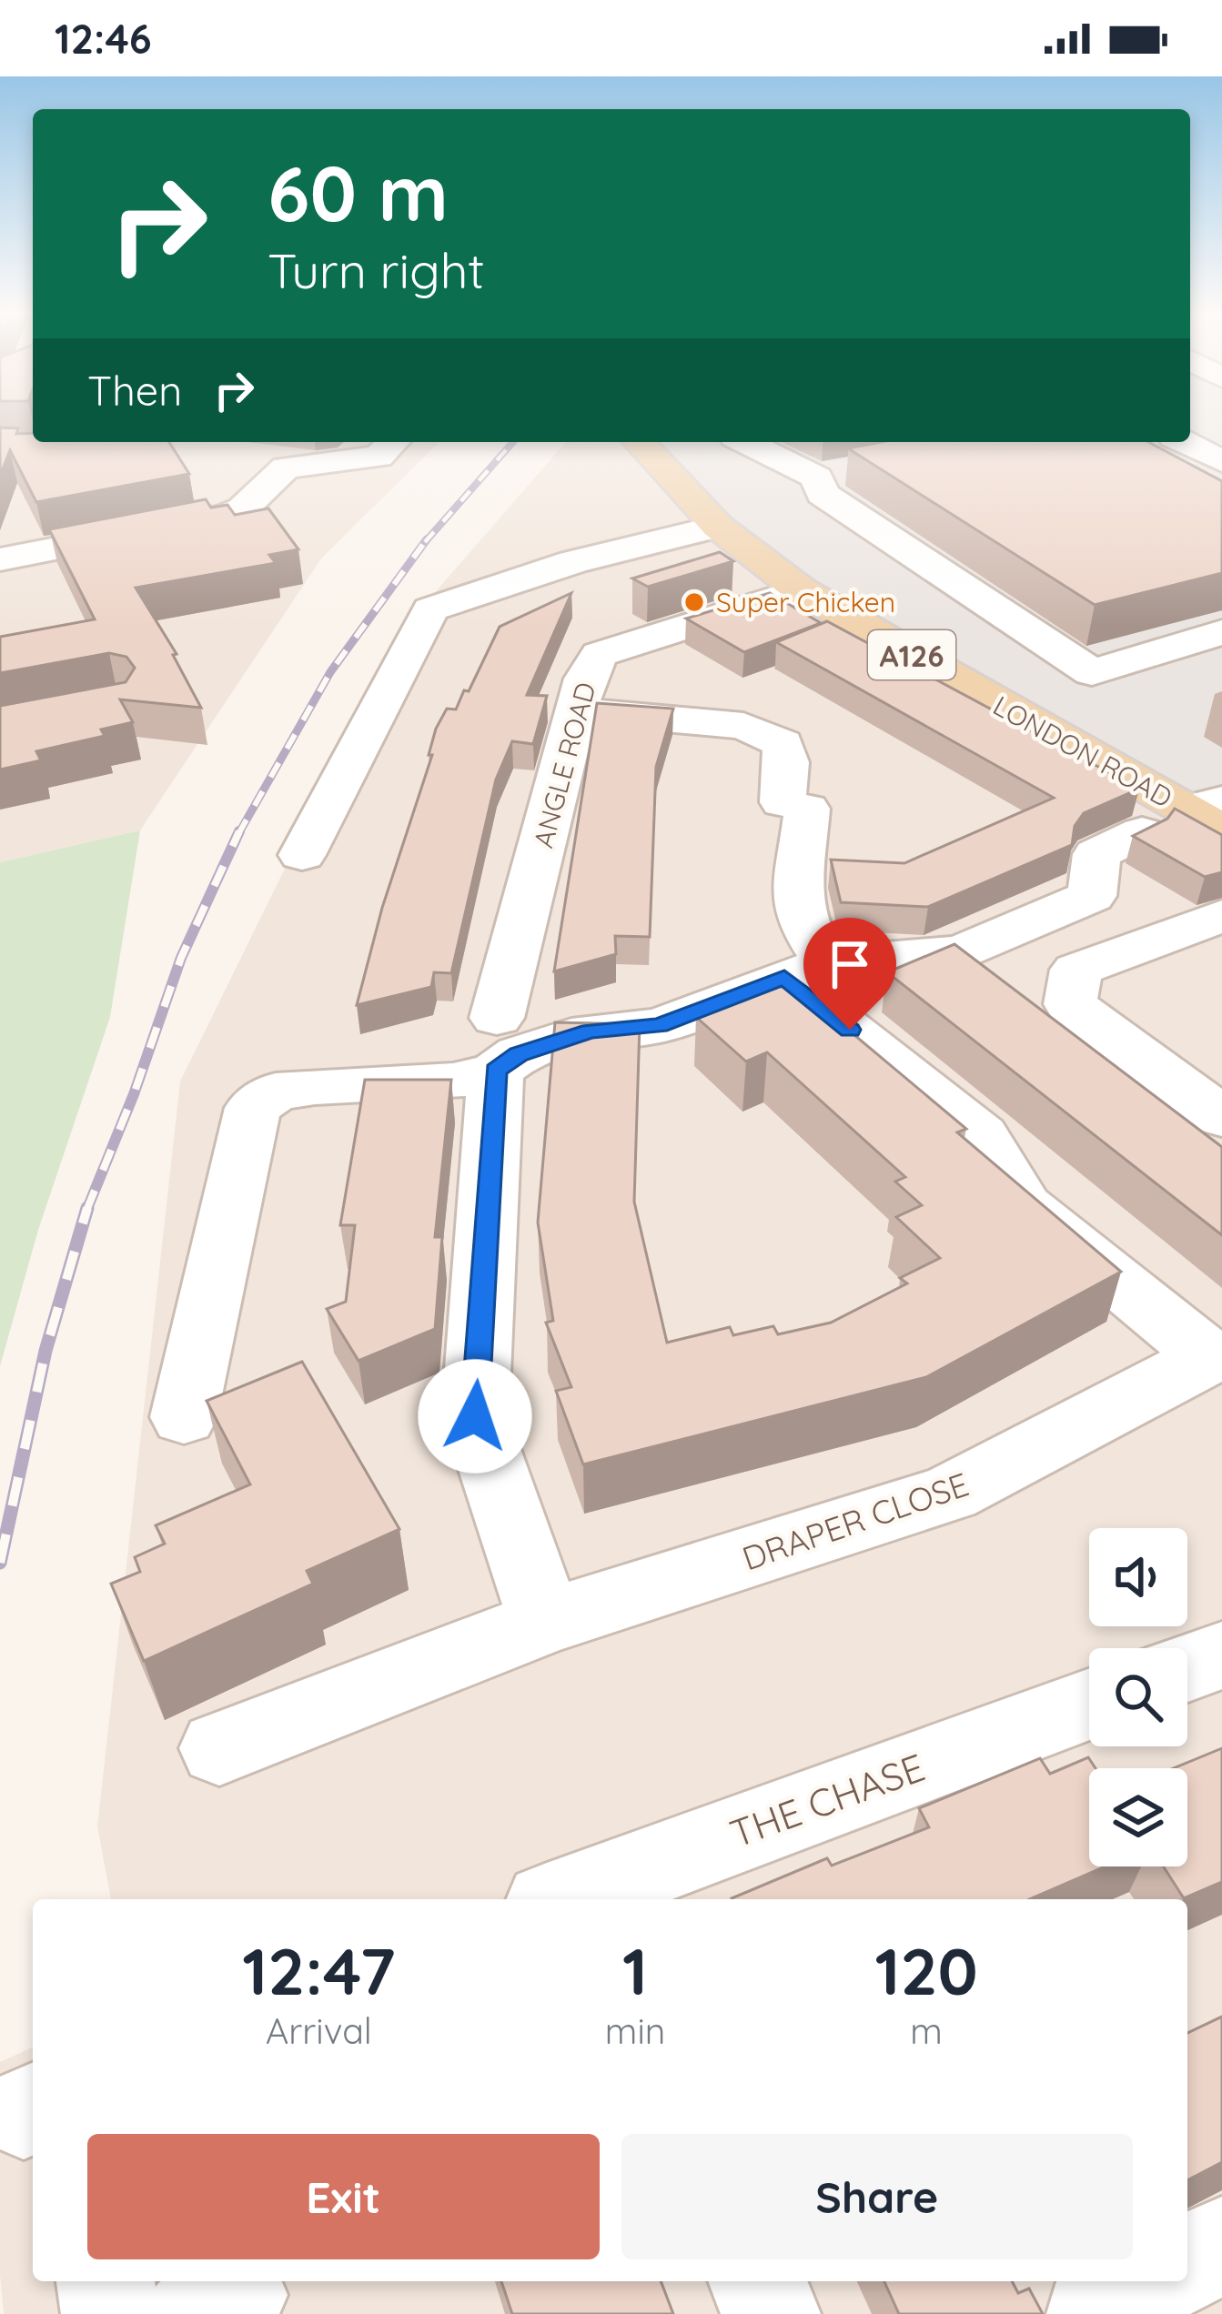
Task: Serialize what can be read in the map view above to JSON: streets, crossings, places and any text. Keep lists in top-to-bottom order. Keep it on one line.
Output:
{"streets":{"main road":["A126","LONDON ROAD"],"street":["ANGLE ROAD","DRAPER CLOSE","THE CHASE"]},"crossings":[["LONDON ROAD","ANGLE ROAD"]],"places":["Super Chicken"],"page":{"status":"12:46","turn":["60 m","Turn right"],"then":"Then","eta":["12:47","Arrival","1","min","120","m"],"buttons":["Exit","Share"]}}
